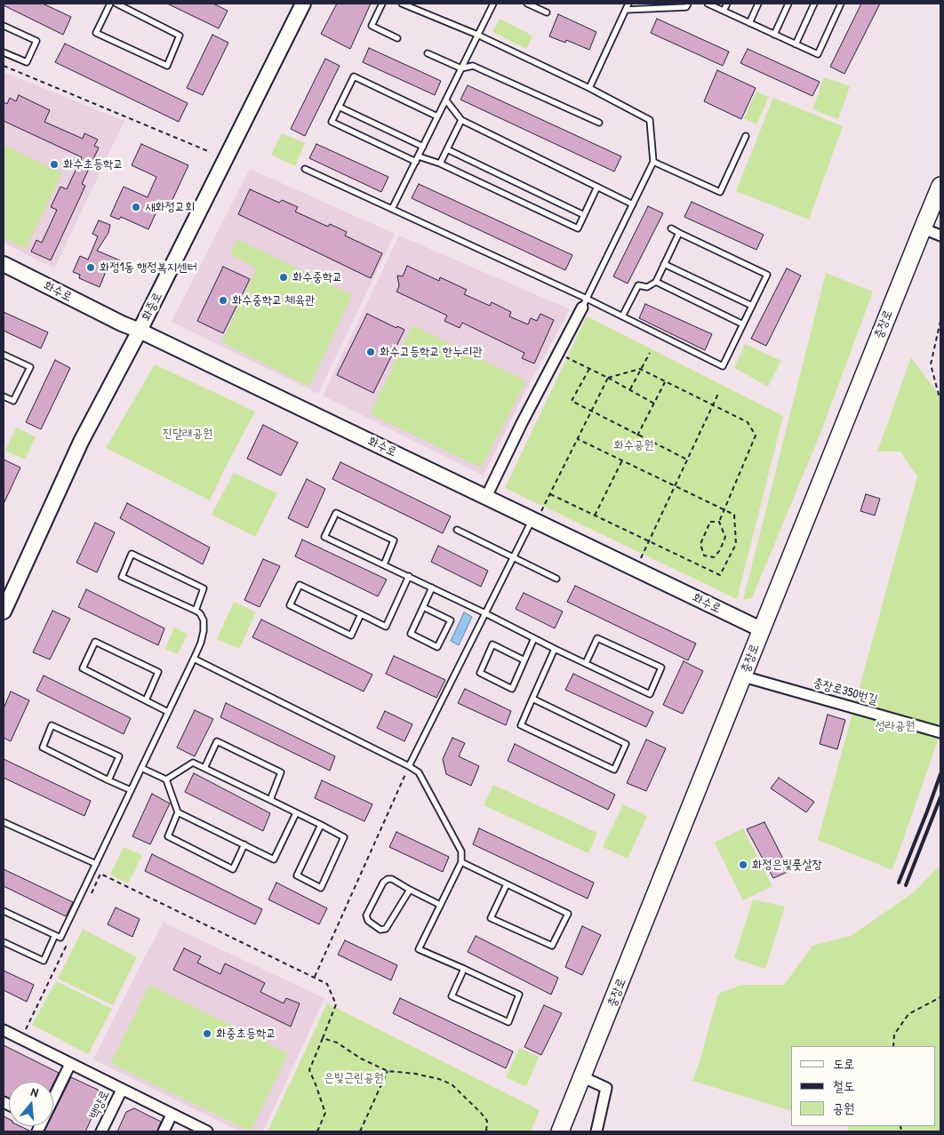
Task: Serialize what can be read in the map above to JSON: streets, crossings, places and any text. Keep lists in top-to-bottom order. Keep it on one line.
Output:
{"streets":{"main road":["충장로"],"street":["화수로","화중로","충장로350번길","백양로"]},"crossings":[["화수로","화중로"],["화수로","충장로"],["충장로","충장로350번길"]],"parks":["진달래공원","화수공원","성라공원","은빛근린공원"],"places":["화수초등학교","새화정교회","화정1동 행정복지센터","화수중학교","화수중학교 체육관","화수고등학교 한누리관","화정은빛풋살장","화중초등학교"],"legend":["도로","철도","공원"],"north":"top"}
